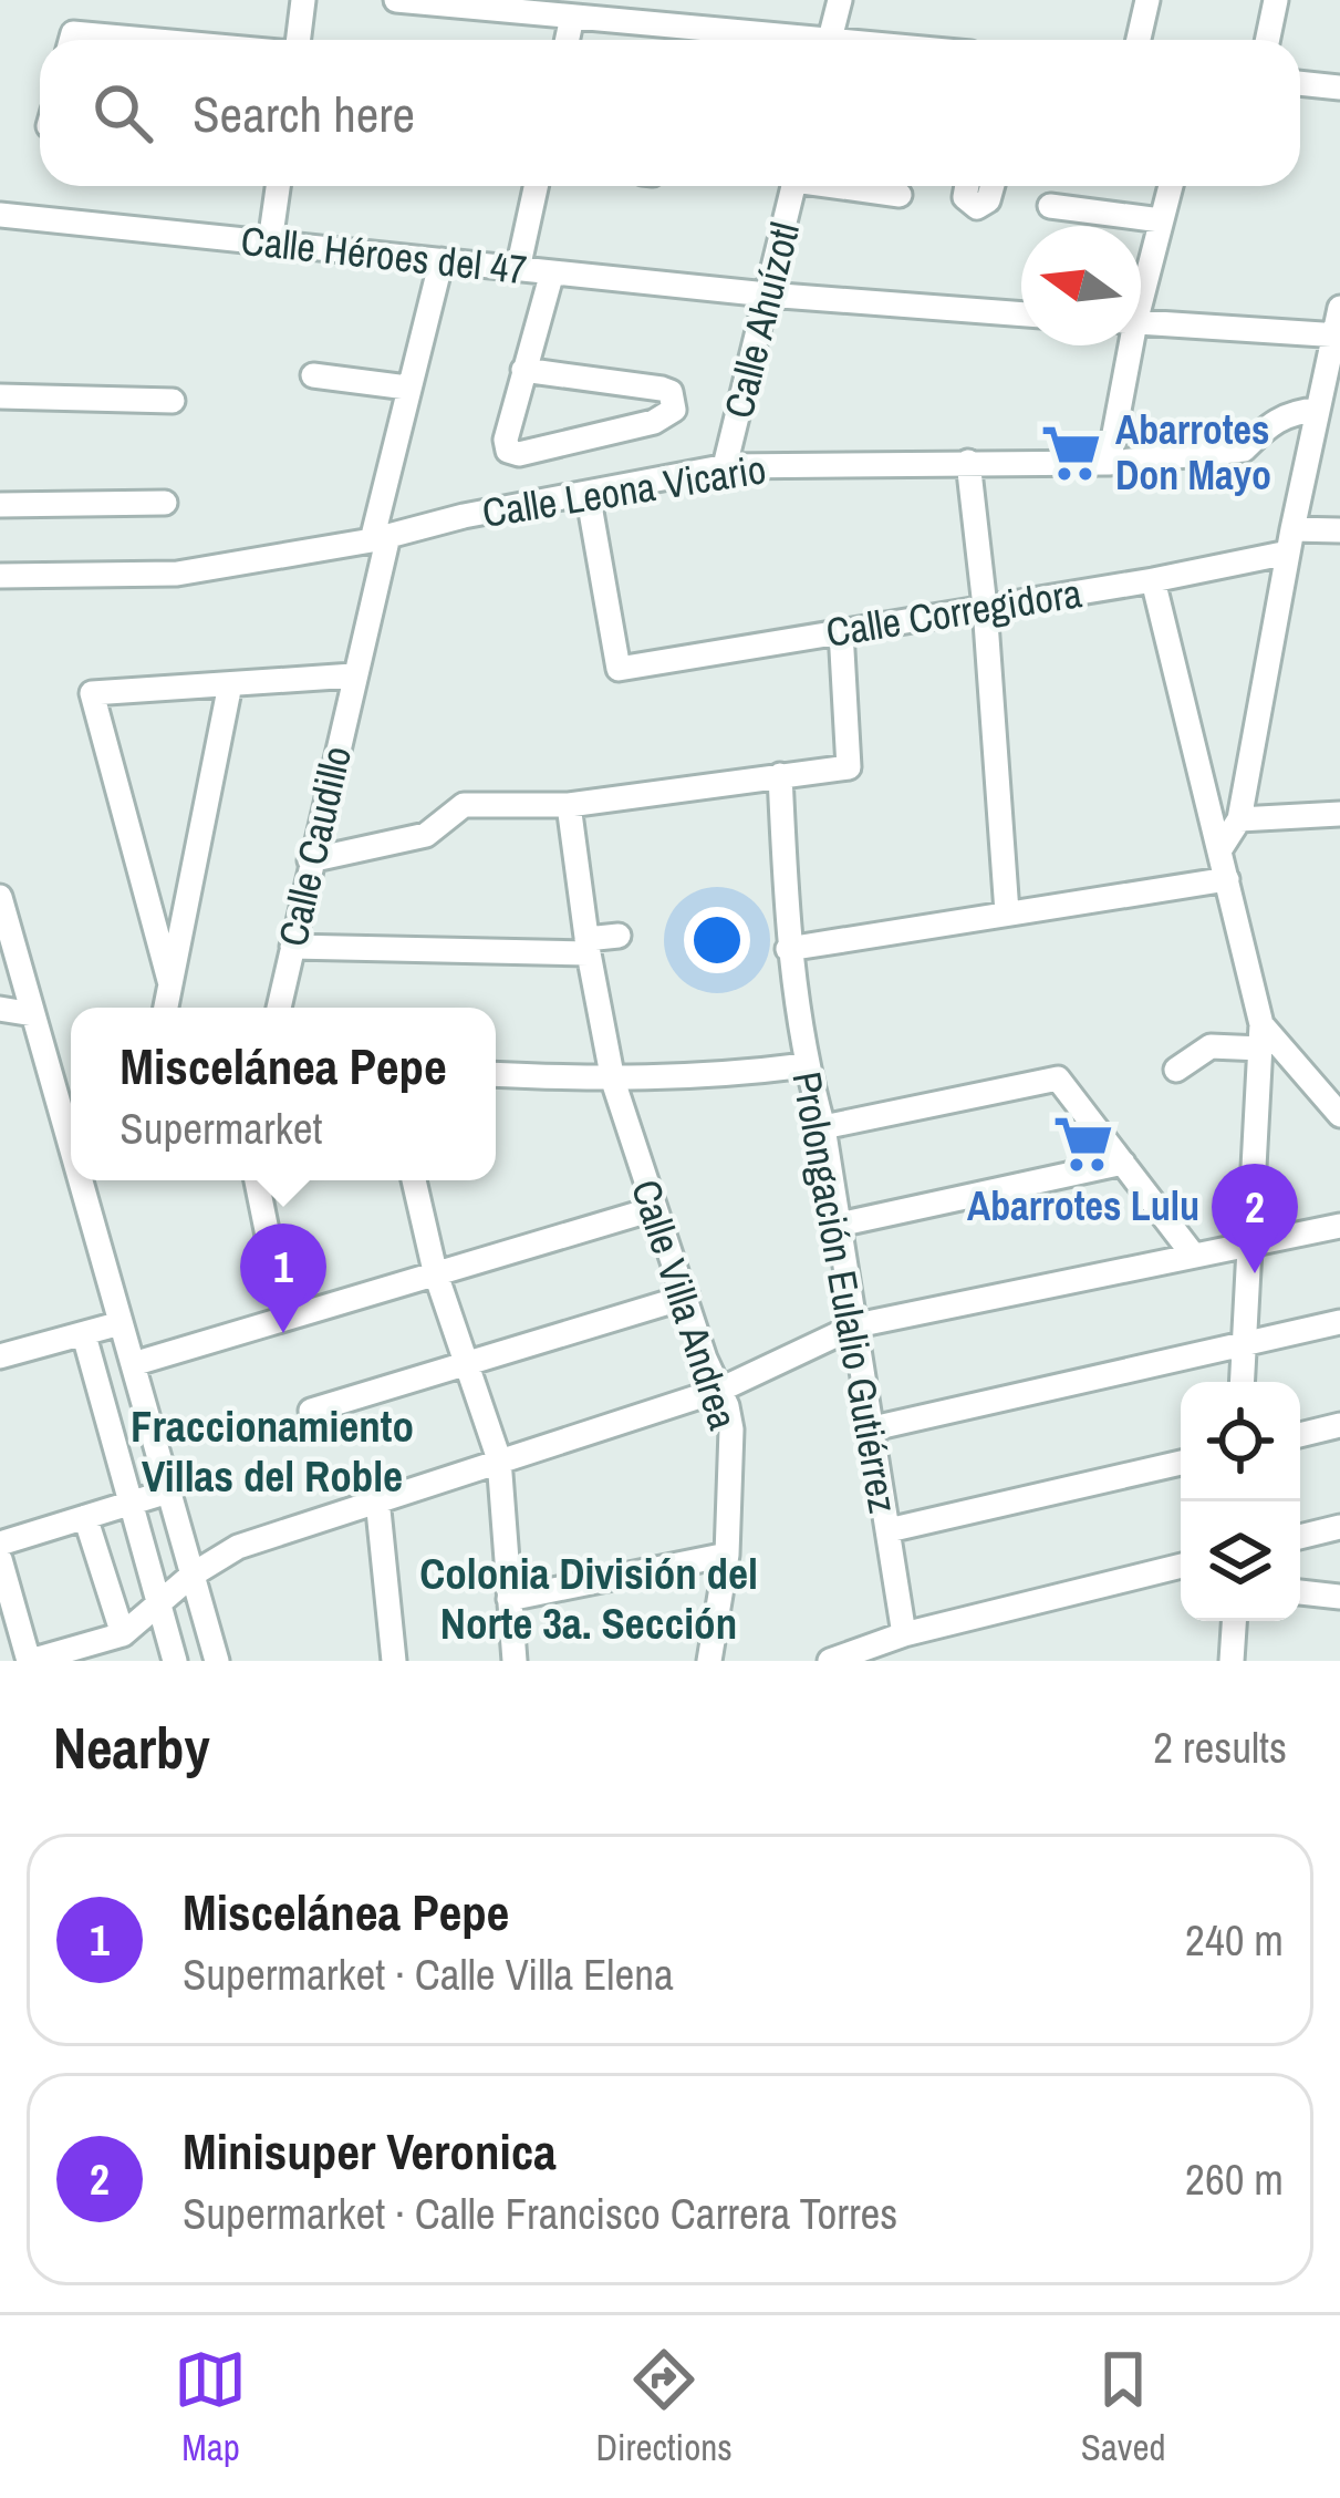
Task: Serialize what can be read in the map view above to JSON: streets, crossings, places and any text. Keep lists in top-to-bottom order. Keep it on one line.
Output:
{"streets":{"street":["Calle Héroes del 47","Calle Ahuízotl","Calle Leona Vicario","Calle Corregidora","Calle Caudillo","Prolongación Eulalio Gutiérrez","Calle Villa Andrea"]},"crossings":[["Calle Héroes del 47","Calle Ahuízotl"],["Calle Héroes del 47","Calle Caudillo"],["Calle Ahuízotl","Calle Leona Vicario"],["Calle Leona Vicario","Calle Corregidora"],["Calle Leona Vicario","Calle Caudillo"]],"districts":["Fraccionamiento Villas del Roble","Colonia División del Norte 3a. Sección"],"places":{"supermarket":["Abarrotes Don Mayo","Abarrotes Lulu"]},"north":"left","page":{"search":"Search here","popup":["Miscelánea Pepe","Supermarket"],"pins":["2","1"],"heading":["Nearby","2 results"],"list":[{"mark":"1","name":"Miscelánea Pepe","note":"Supermarket · Calle Villa Elena","value":"240 m"},{"mark":"2","name":"Minisuper Veronica","note":"Supermarket · Calle Francisco Carrera Torres","value":"260 m"}],"nav":["Map","Directions","Saved"]}}
